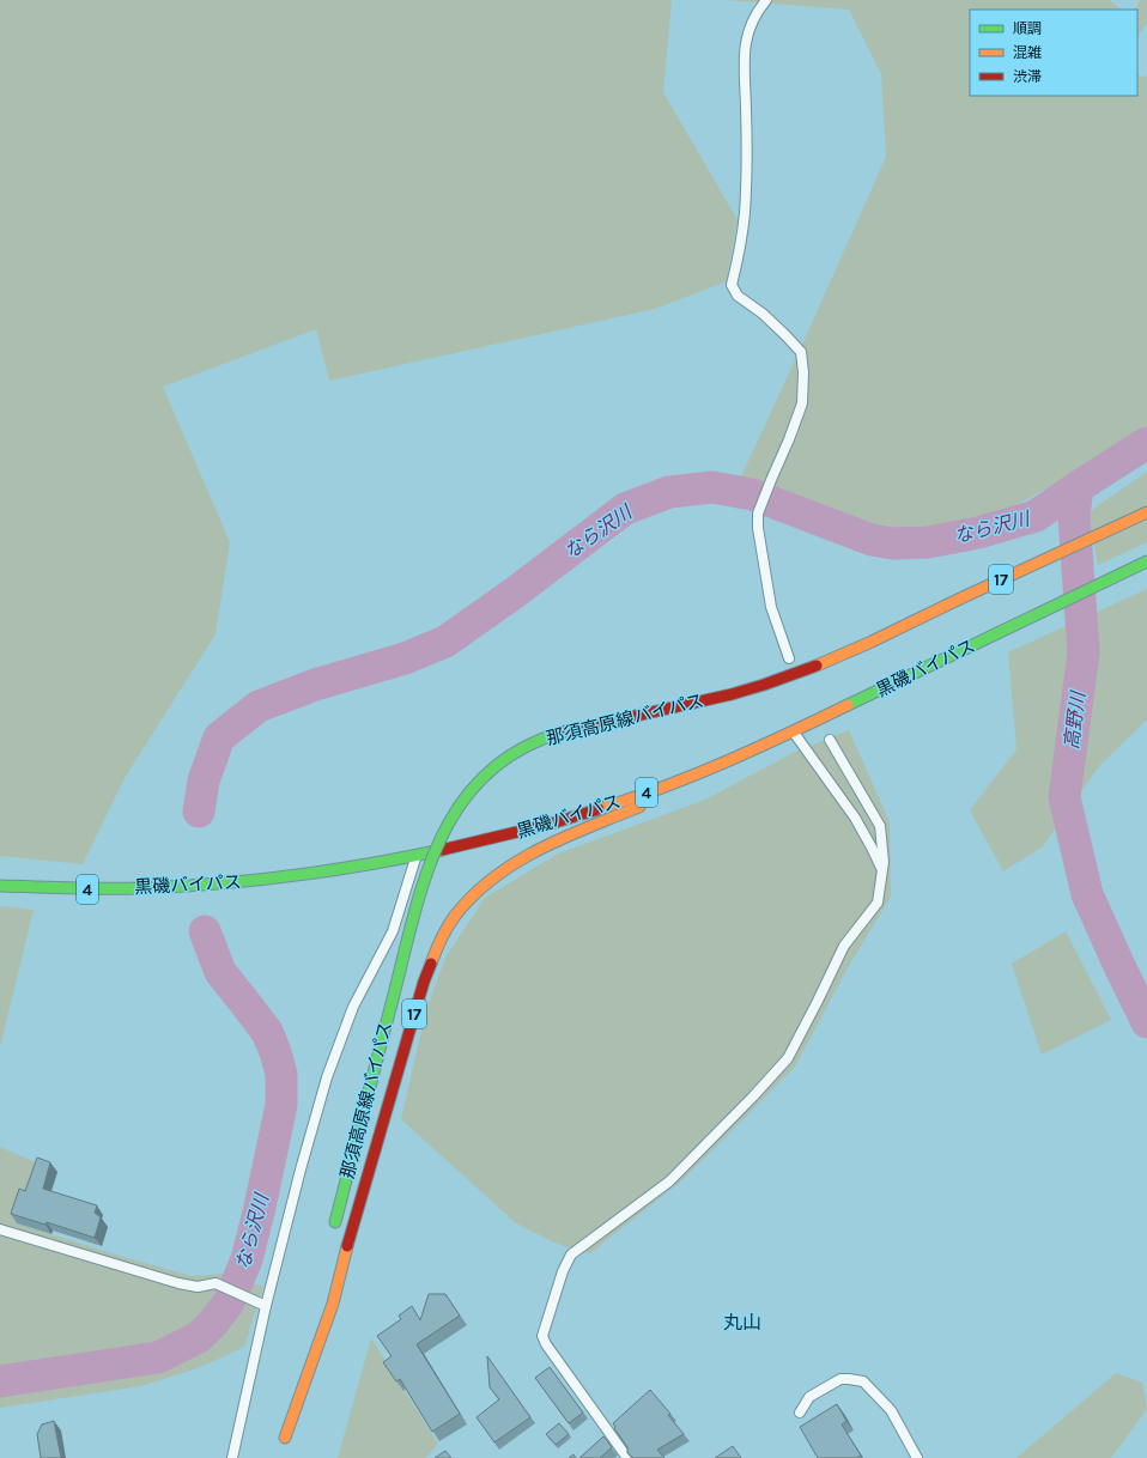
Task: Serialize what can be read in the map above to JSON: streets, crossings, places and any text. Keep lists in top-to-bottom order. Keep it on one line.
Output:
{"streets":{"main road":["17","黒磯バイパス","那須高原線バイパス","4"]},"crossings":[["黒磯バイパス","那須高原線バイパス"]],"districts":["丸山"],"water":["なら沢川","高野川"],"legend":["順調","混雑","渋滞"]}
